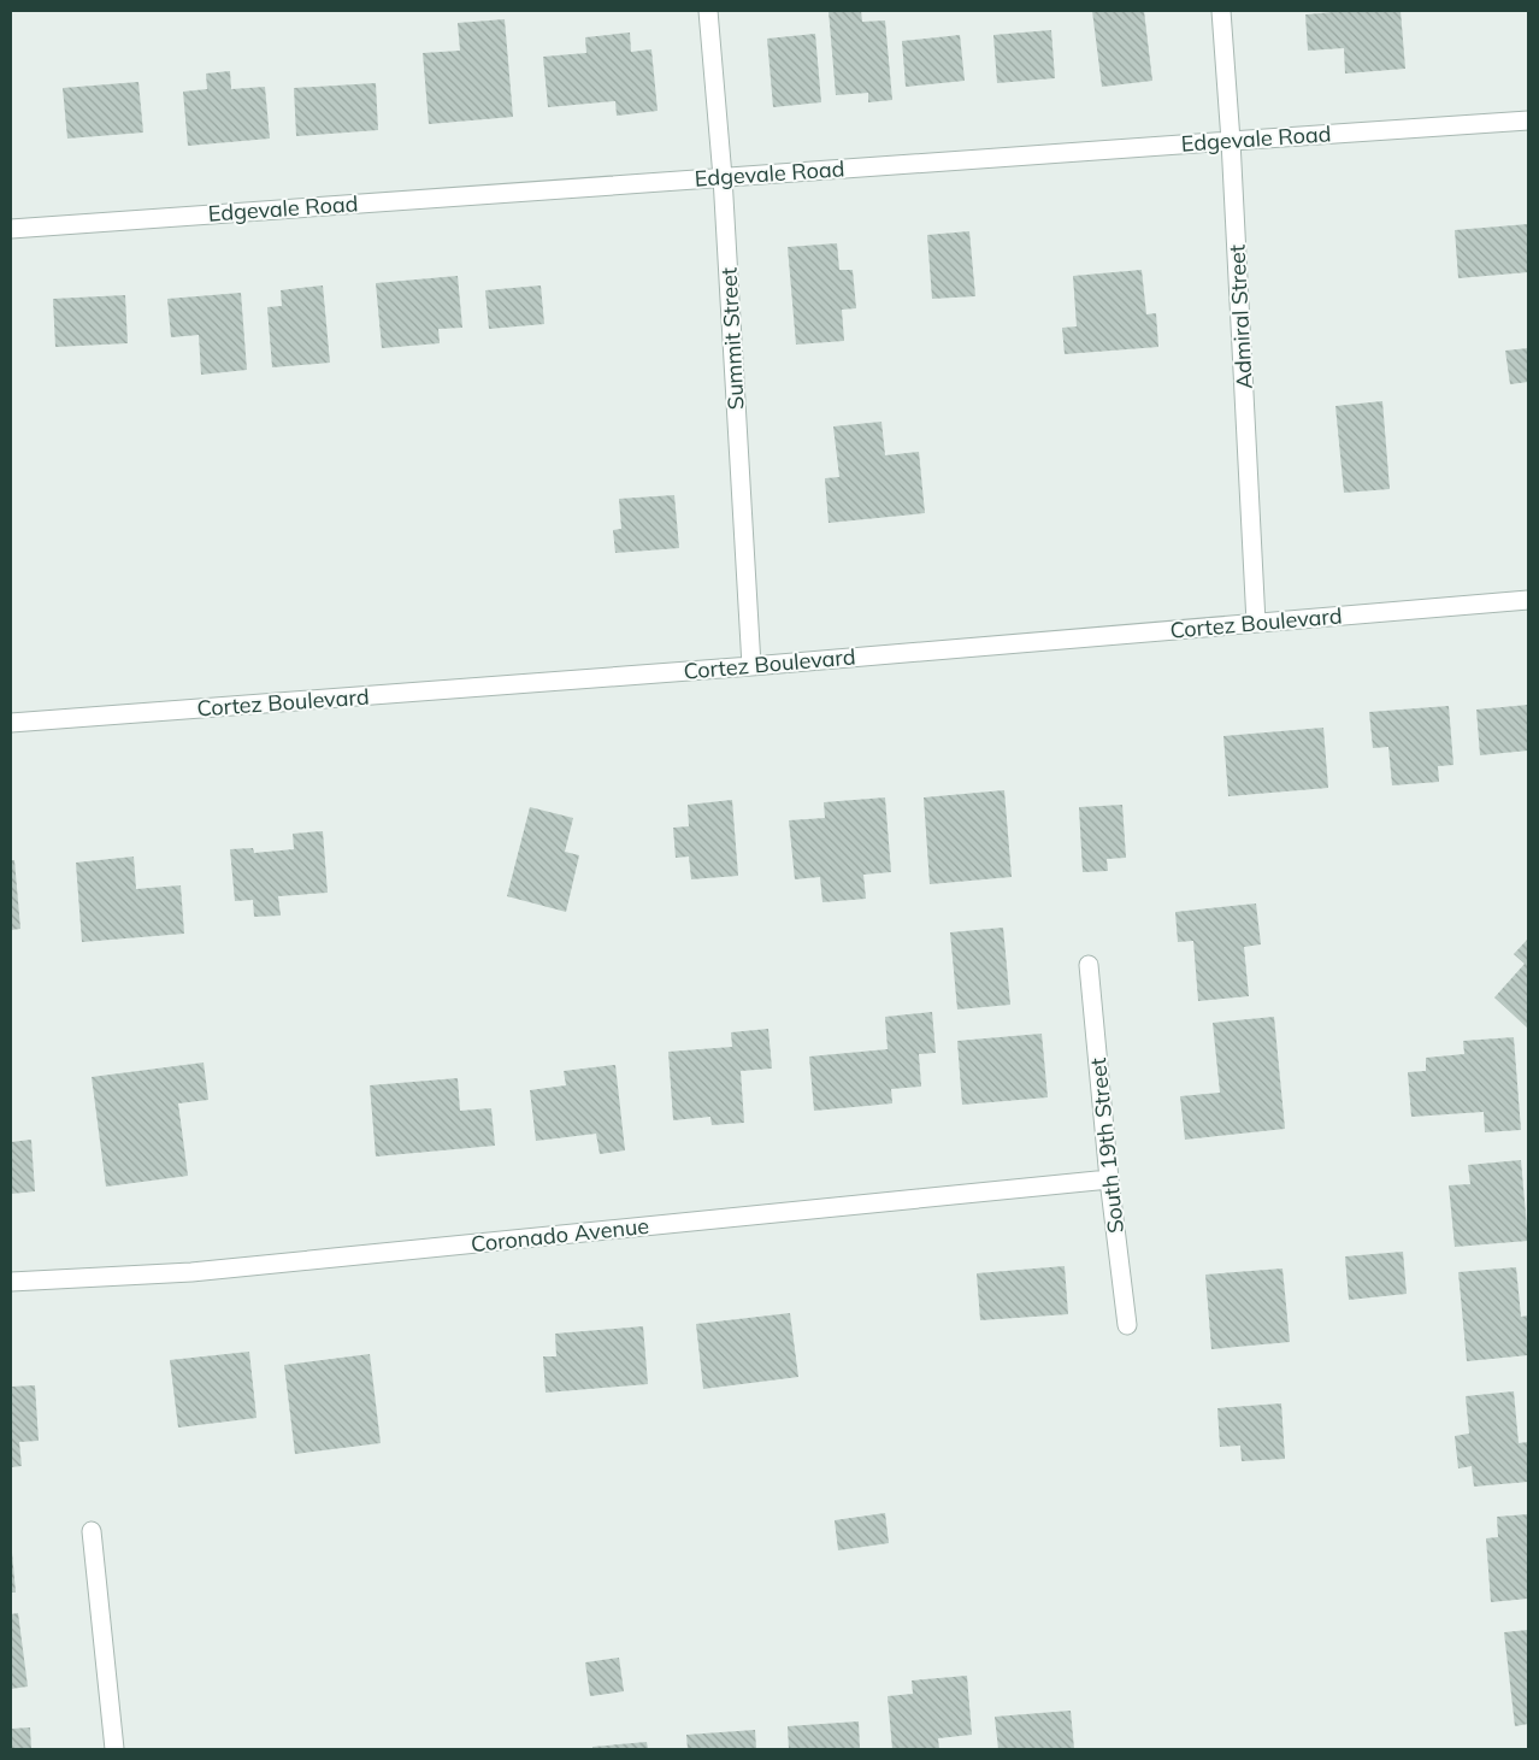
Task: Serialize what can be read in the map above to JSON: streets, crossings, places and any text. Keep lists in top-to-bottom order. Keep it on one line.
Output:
{"streets":{"street":["Edgevale Road","Admiral Street","Summit Street","Cortez Boulevard","South 19th Street","Coronado Avenue"]},"crossings":[["Edgevale Road","Admiral Street"],["Edgevale Road","Summit Street"],["Admiral Street","Cortez Boulevard"],["Summit Street","Cortez Boulevard"],["South 19th Street","Coronado Avenue"]]}
